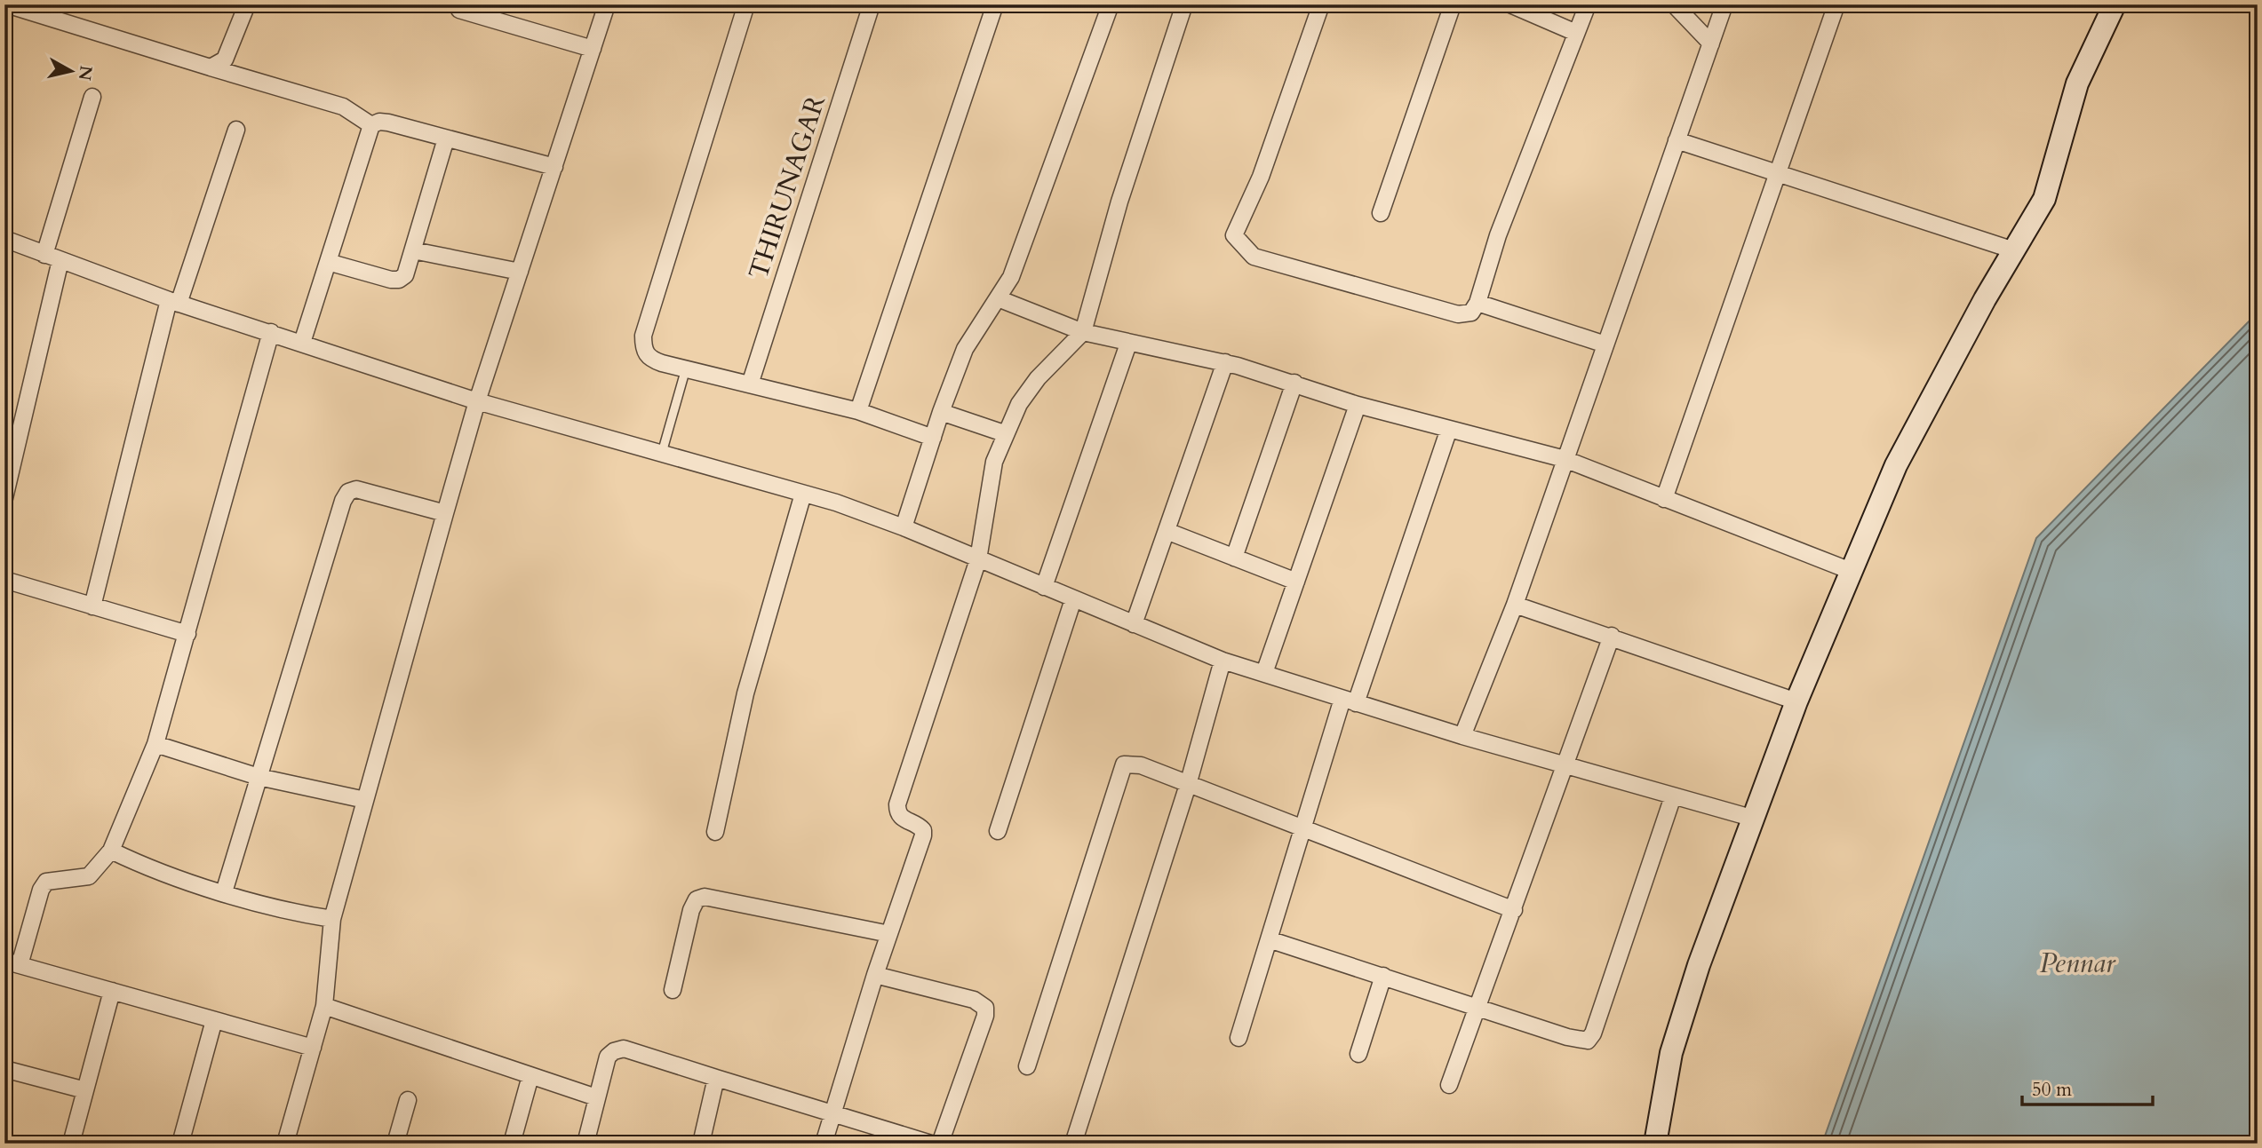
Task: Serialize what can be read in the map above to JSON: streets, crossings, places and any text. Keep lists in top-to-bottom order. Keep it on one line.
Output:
{"streets":{"street":["THIRUNAGAR"]},"water":["Pennar"],"scale_bar":"50 m","north":"right"}
